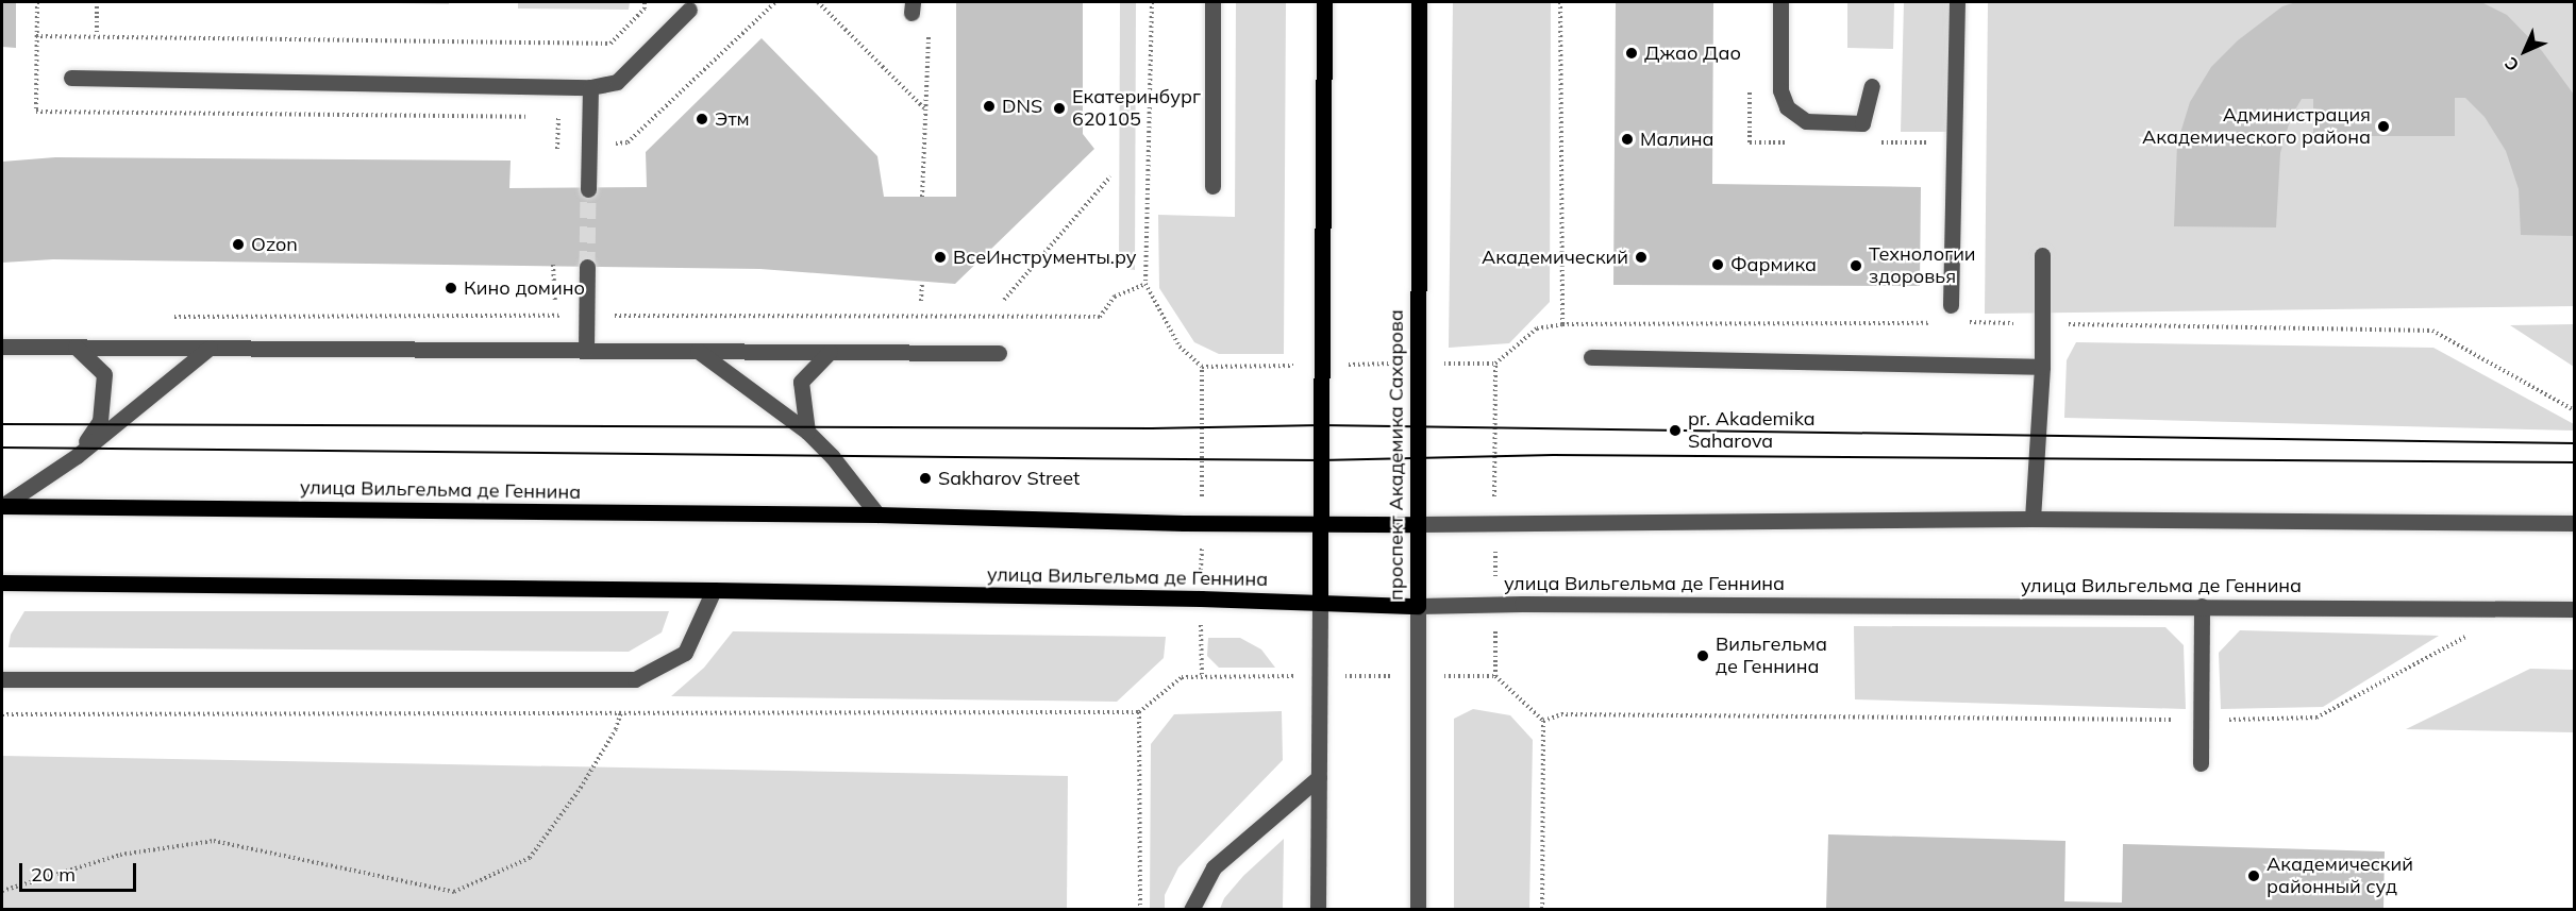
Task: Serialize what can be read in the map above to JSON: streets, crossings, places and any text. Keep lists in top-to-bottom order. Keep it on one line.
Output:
{"streets":{"main road":["проспект Академика Сахарова","улица Вильгельма де Геннина"]},"crossings":[["проспект Академика Сахарова","улица Вильгельма де Геннина"]],"places":["Джао Дао","DNS","Екатеринбург 620105","Этм","Администрация Академического района","Малина","Ozon","ВсеИнструменты.ру","Академический","Фармика","Технологии здоровья","Кино домино","pr. Akademika Saharova","Sakharov Street","Вильгельма де Геннина","Академический районный суд"],"scale_bar":"20 m","north":"bottom left"}
